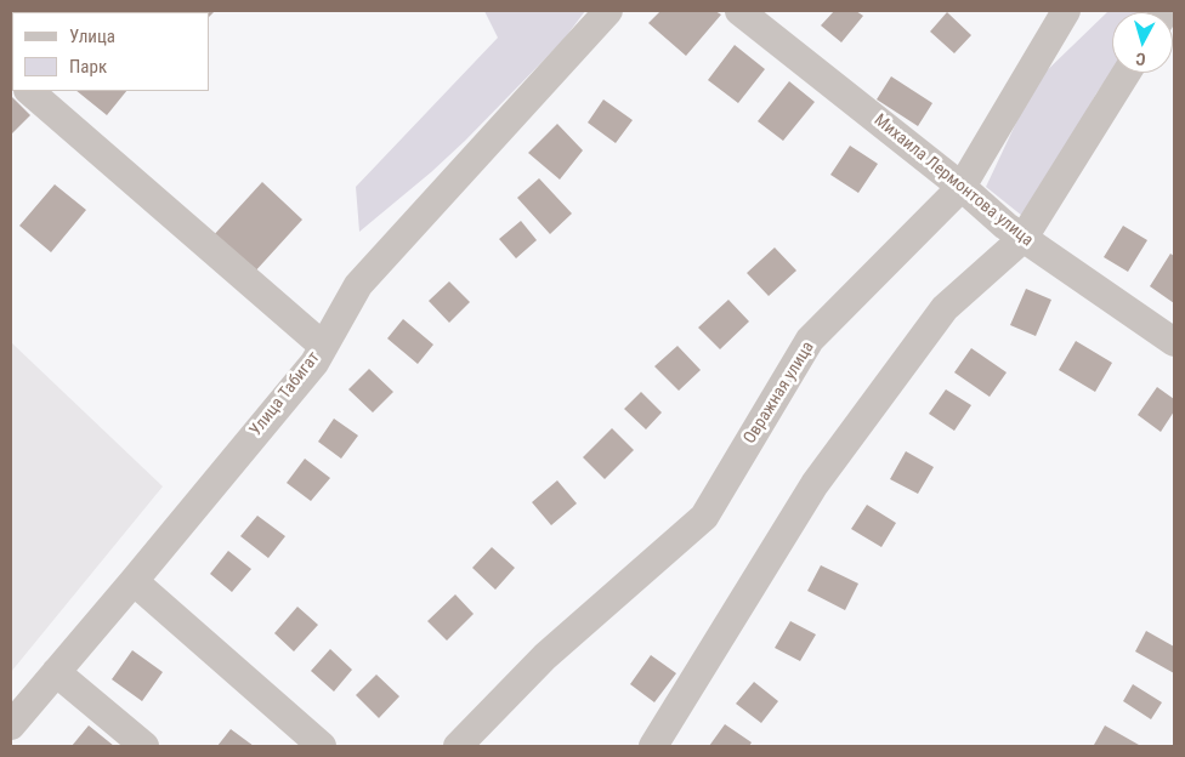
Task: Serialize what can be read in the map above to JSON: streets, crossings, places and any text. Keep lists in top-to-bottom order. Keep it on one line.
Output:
{"streets":{"street":["Михаила Лермонтова улица","Овражная улица","Улица Табигат"]},"crossings":[["Михаила Лермонтова улица","Овражная улица"]],"legend":["Улица","Парк"],"north":"bottom"}
